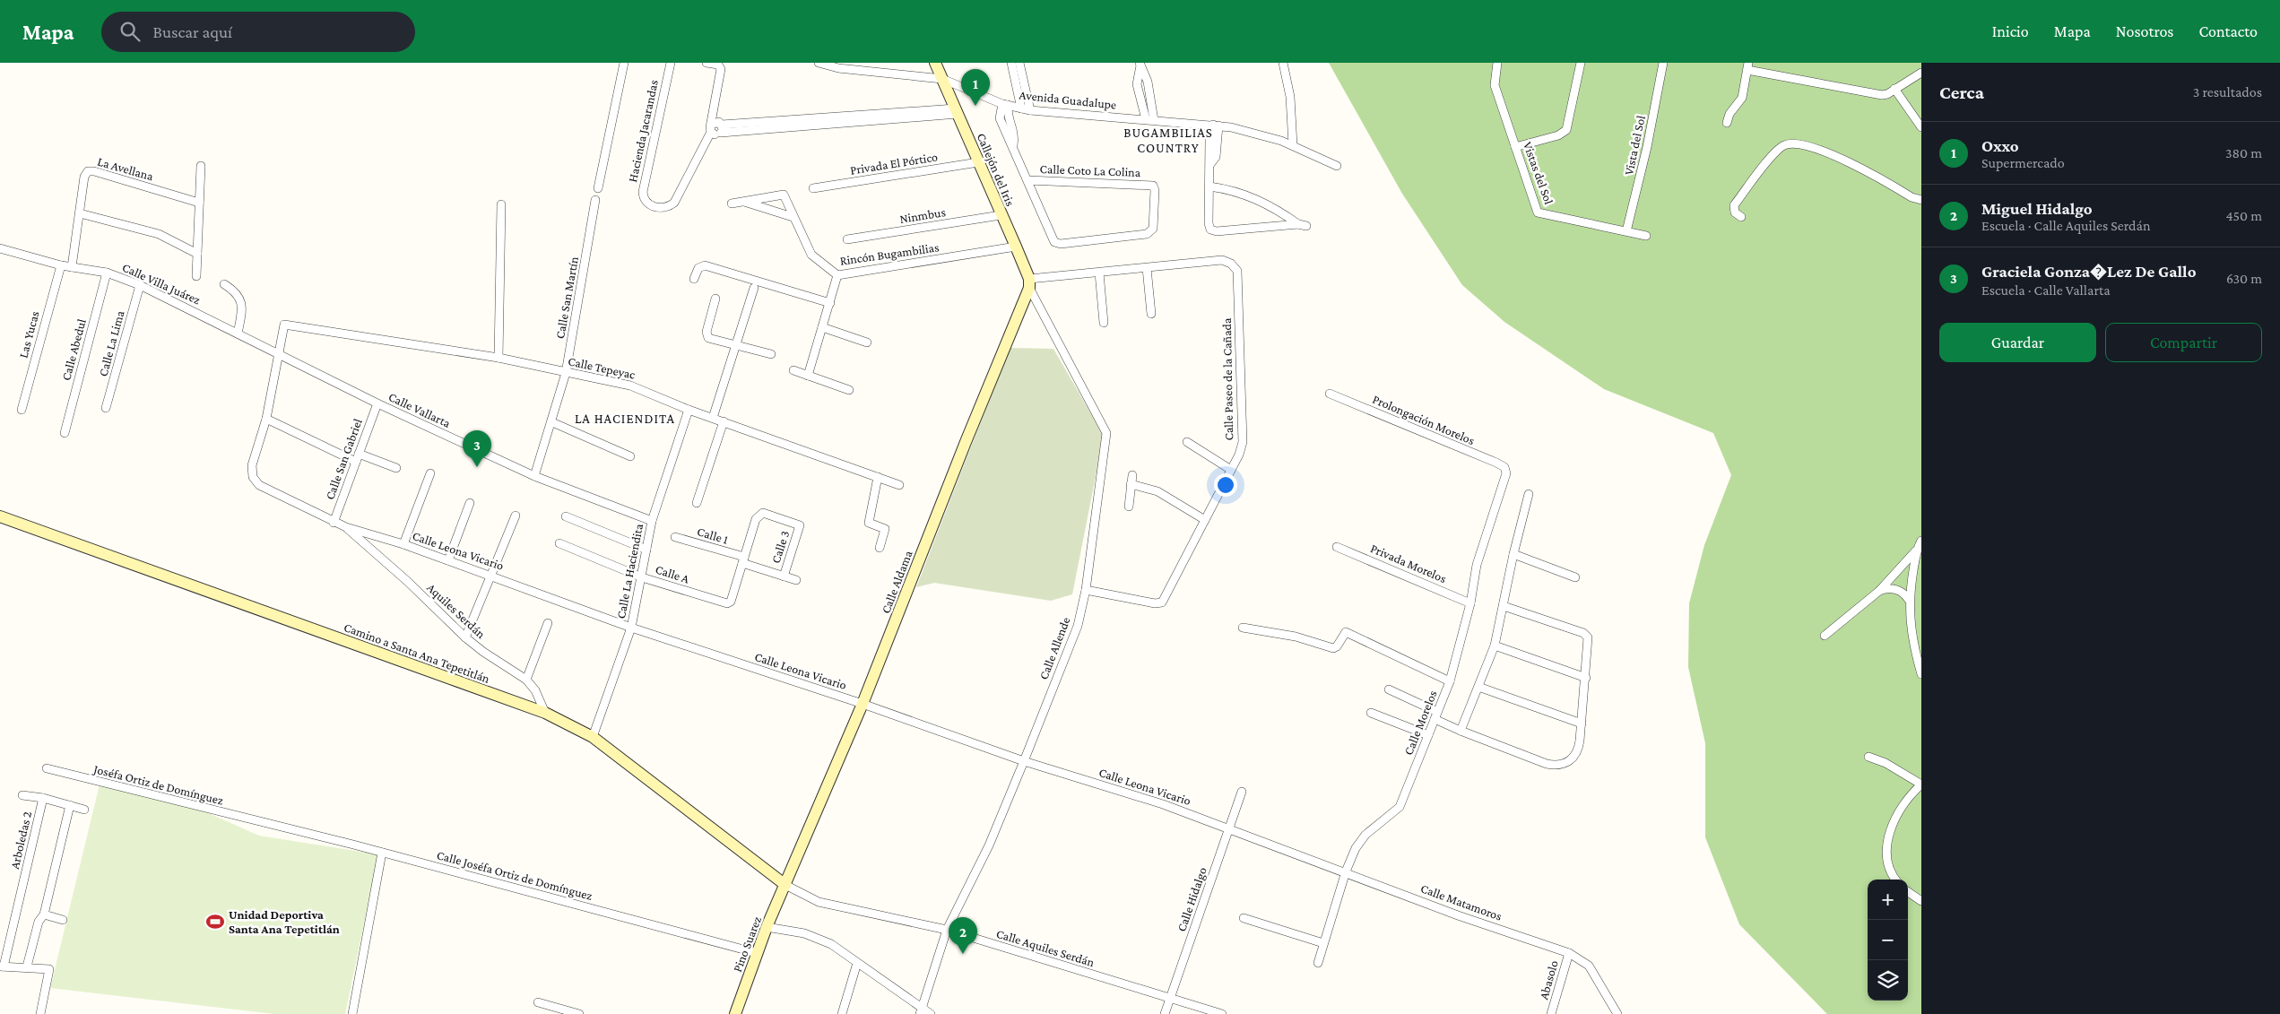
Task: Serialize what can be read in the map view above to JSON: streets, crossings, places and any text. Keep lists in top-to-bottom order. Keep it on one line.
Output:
{"streets":{"street":["Avenida Guadalupe","Hacienda Jacarandas","Vista del Sol","Privada El Pórtico","La Avellana","Callejón del Iris","Calle Coto La Colina","Vistas del Sol","Ninmbus","Rincón Bugambilias","Calle Villa Juárez","Calle San Martín","Las Yucas","Calle La Lima","Calle Abedul","Calle Tepeyac","Calle Paseo de la Cañada","Calle Vallarta","Prolongación Morelos","Calle San Gabriel","Calle 1","Calle 3","Calle Leona Vicario","Privada Morelos","Calle La Haciendita","Calle A","Calle Aldama","Aquiles Serdán","Calle Allende","Camino a Santa Ana Tepetitlán","Calle Morelos","Joséfa Ortiz de Domínguez","Arboledas 2","Calle Joséfa Ortiz de Domínguez","Calle Hidalgo","Calle Matamoros","Pino Suarez","Calle Aquiles Serdán","Abasolo"]},"crossings":[["Avenida Guadalupe","Callejón del Iris"],["Avenida Guadalupe","Calle Coto La Colina"],["Vista del Sol","Vistas del Sol"],["Privada El Pórtico","Callejón del Iris"],["La Avellana","Calle Villa Juárez"],["Callejón del Iris","Ninmbus"],["Callejón del Iris","Rincón Bugambilias"],["Callejón del Iris","Calle Paseo de la Cañada"],["Callejón del Iris","Calle Aldama"],["Callejón del Iris","Calle Allende"],["Calle Villa Juárez","Las Yucas"],["Calle Villa Juárez","Calle La Lima"],["Calle Villa Juárez","Calle Abedul"],["Calle Villa Juárez","Calle Tepeyac"],["Calle Villa Juárez","Calle Vallarta"],["Calle San Martín","Calle Tepeyac"],["Calle San Martín","Calle Vallarta"],["Calle Tepeyac","Calle Vallarta"],["Calle Tepeyac","Calle La Haciendita"],["Calle Paseo de la Cañada","Calle Aldama"],["Calle Paseo de la Cañada","Calle Allende"],["Calle Vallarta","Calle San Gabriel"],["Calle Vallarta","Calle La Haciendita"],["Prolongación Morelos","Calle Morelos"],["Calle San Gabriel","Calle Leona Vicario"],["Calle 1","Calle 3"],["Calle 1","Calle A"],["Calle 3","Calle A"],["Calle Leona Vicario","Calle La Haciendita"],["Calle Leona Vicario","Calle Aldama"],["Calle Leona Vicario","Aquiles Serdán"],["Calle Leona Vicario","Calle Allende"],["Calle Leona Vicario","Calle Morelos"],["Calle Leona Vicario","Calle Hidalgo"],["Calle Leona Vicario","Calle Matamoros"],["Privada Morelos","Calle Morelos"],["Calle La Haciendita","Calle A"],["Calle La Haciendita","Camino a Santa Ana Tepetitlán"],["Calle Aldama","Calle Allende"],["Calle Aldama","Camino a Santa Ana Tepetitlán"],["Calle Aldama","Pino Suarez"],["Calle Aldama","Calle Aquiles Serdán"],["Aquiles Serdán","Camino a Santa Ana Tepetitlán"],["Calle Allende","Calle Aquiles Serdán"],["Camino a Santa Ana Tepetitlán","Pino Suarez"],["Camino a Santa Ana Tepetitlán","Calle Aquiles Serdán"],["Calle Morelos","Calle Matamoros"],["Joséfa Ortiz de Domínguez","Calle Joséfa Ortiz de Domínguez"],["Calle Joséfa Ortiz de Domínguez","Pino Suarez"],["Calle Hidalgo","Calle Aquiles Serdán"],["Calle Matamoros","Abasolo"],["Pino Suarez","Calle Aquiles Serdán"]],"districts":["BUGAMBILIAS COUNTRY","LA HACIENDITA"],"places":{"sports":["Unidad Deportiva Santa Ana Tepetitlán"]},"page":{"header":"Mapa","search":"Buscar aquí","nav":["Inicio","Mapa","Nosotros","Contacto"],"heading":["Cerca","3 resultados"],"pins":["1","3","2"],"list":[{"mark":"1","name":"Oxxo","note":"Supermercado","value":"380 m"},{"mark":"2","name":"Miguel Hidalgo","note":"Escuela · Calle Aquiles Serdán","value":"450 m"},{"mark":"3","name":"Graciela Gonza�Lez De Gallo","note":"Escuela · Calle Vallarta","value":"630 m"}],"buttons":["Guardar","Compartir"],"map_buttons":["+","−"]}}
